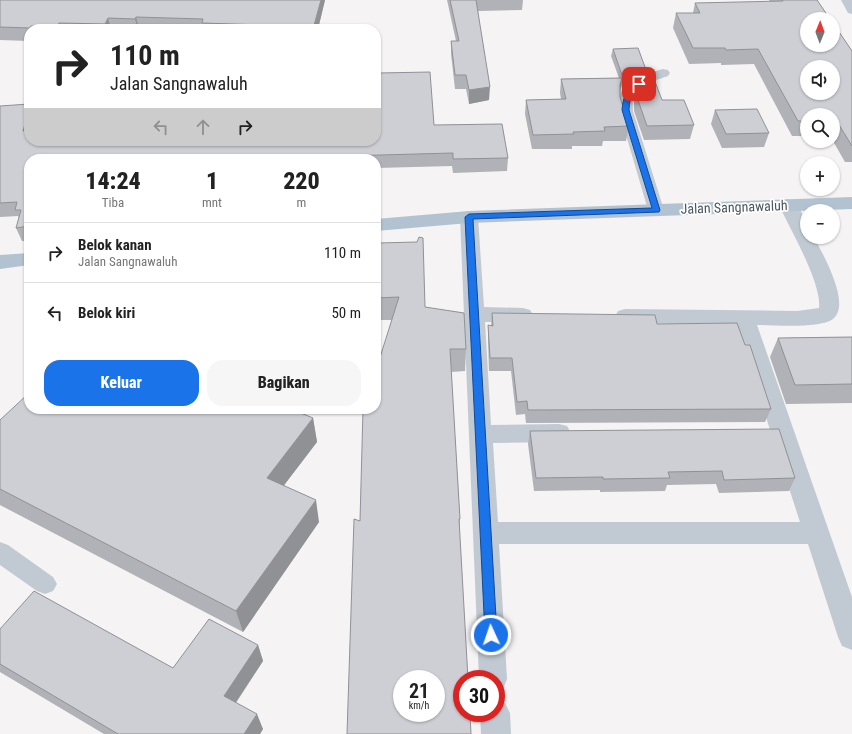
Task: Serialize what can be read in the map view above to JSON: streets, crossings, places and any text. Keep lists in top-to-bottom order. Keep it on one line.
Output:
{"streets":{"main road":["Jalan Sangnawaluh"]},"north":"top","page":{"map_buttons":["+","−"],"turn":["110 m","Jalan Sangnawaluh"],"eta":["14:24","Tiba","1","mnt","220","m"],"list":[{"name":"Belok kanan","note":"Jalan Sangnawaluh","value":"110 m"},{"name":"Belok kiri","value":"50 m"}],"buttons":["Keluar","Bagikan"],"speed":"21 km/h","limit":"30"}}
